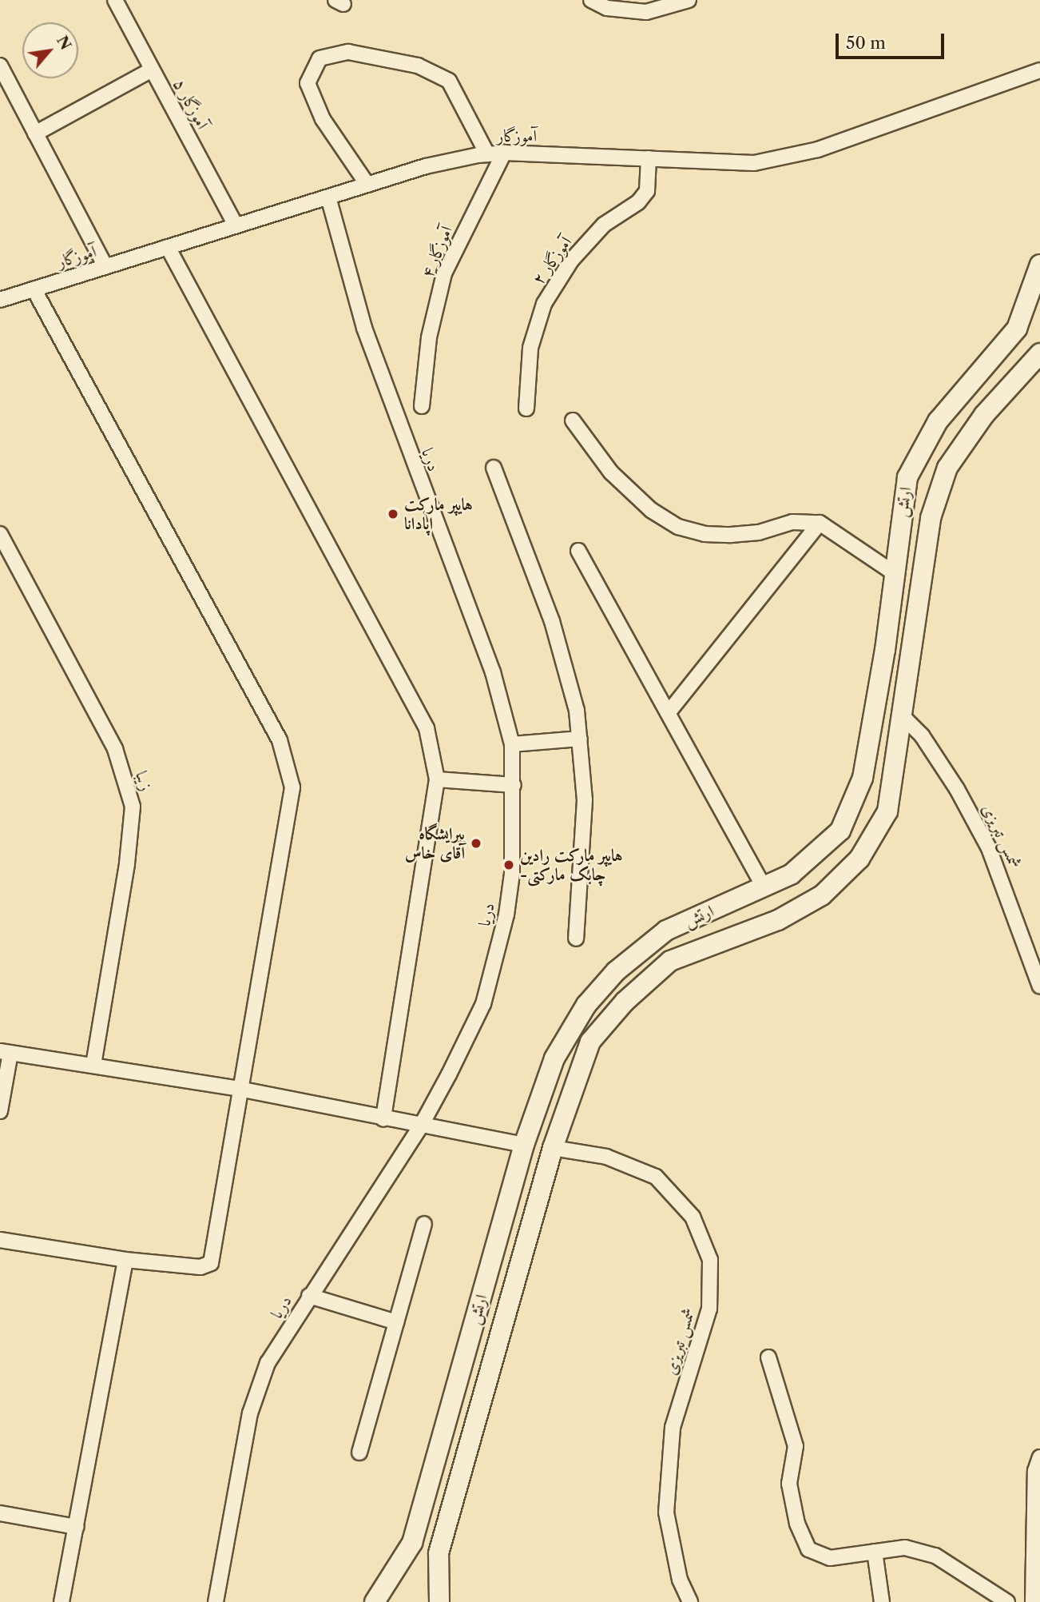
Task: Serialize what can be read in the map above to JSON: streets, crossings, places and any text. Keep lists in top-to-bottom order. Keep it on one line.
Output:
{"streets":{"main road":["ارتش"],"street":["آموزگار ۵","آموزگار","آموزگار ۴","آموزگار ۲","دریا","زیبا","شمس تبریزی"]},"crossings":[["آموزگار ۵","آموزگار"],["آموزگار","آموزگار ۴"],["آموزگار","آموزگار ۲"],["آموزگار","دریا"],["ارتش","شمس تبریزی"]],"places":["هایپر مارکت اپادانا","پیرایشگاه آقای خاس","هایپر مارکت رادین -چابک مارکتی"],"scale_bar":"50 m","north":"top right"}
